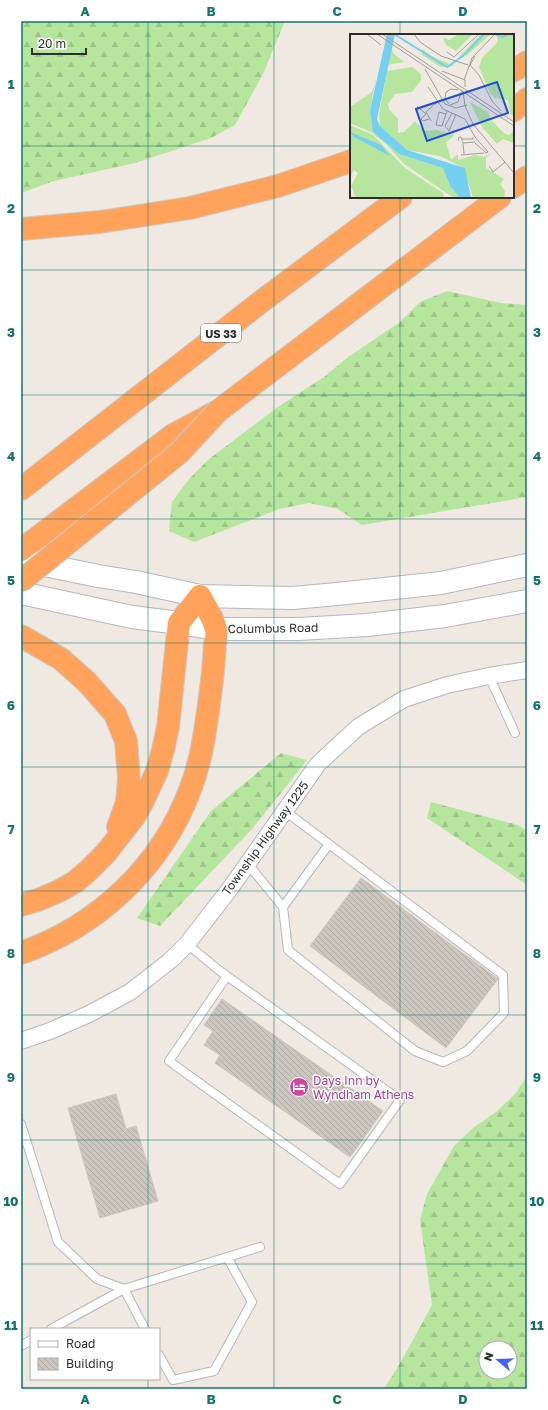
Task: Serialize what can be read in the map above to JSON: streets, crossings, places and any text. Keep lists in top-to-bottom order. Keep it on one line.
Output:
{"streets":{"highway":["US 33"],"main road":["Columbus Road"],"street":["Township Highway 1225"]},"places":{"hotel":["Days Inn by Wyndham Athens"]},"legend":["Road","Building"],"scale_bar":"20 m","north":"left","grid":{"columns":["A","B","C","D"],"rows":["1","2","3","4","5","6","7","8","9","10","11"]}}
